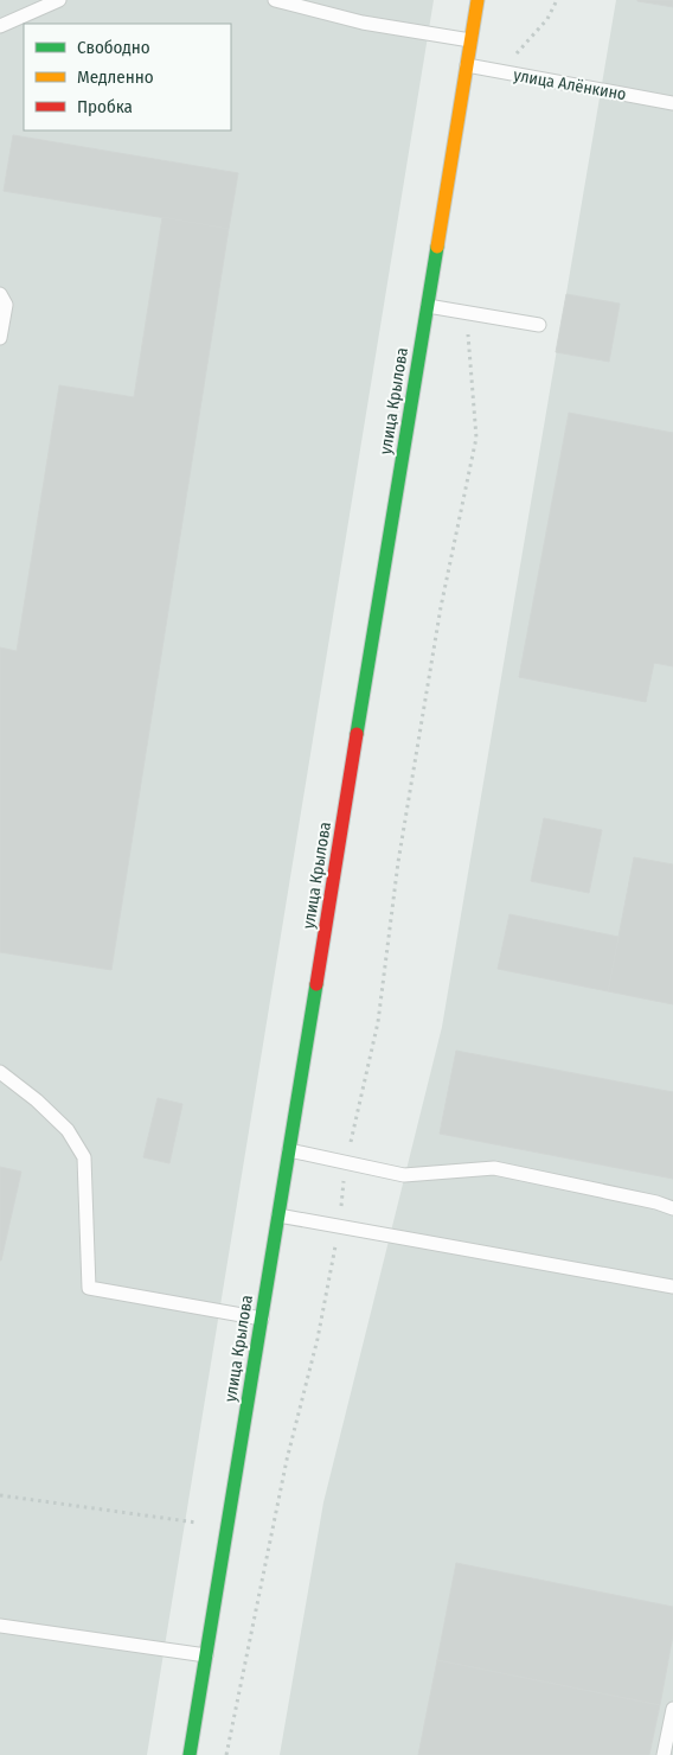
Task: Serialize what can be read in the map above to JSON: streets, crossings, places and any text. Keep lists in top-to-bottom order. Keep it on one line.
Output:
{"streets":{"street":["улица Крылова"],"lane":["улица Алёнкино"]},"crossings":[["улица Алёнкино","улица Крылова"]],"legend":["Свободно","Медленно","Пробка"]}
